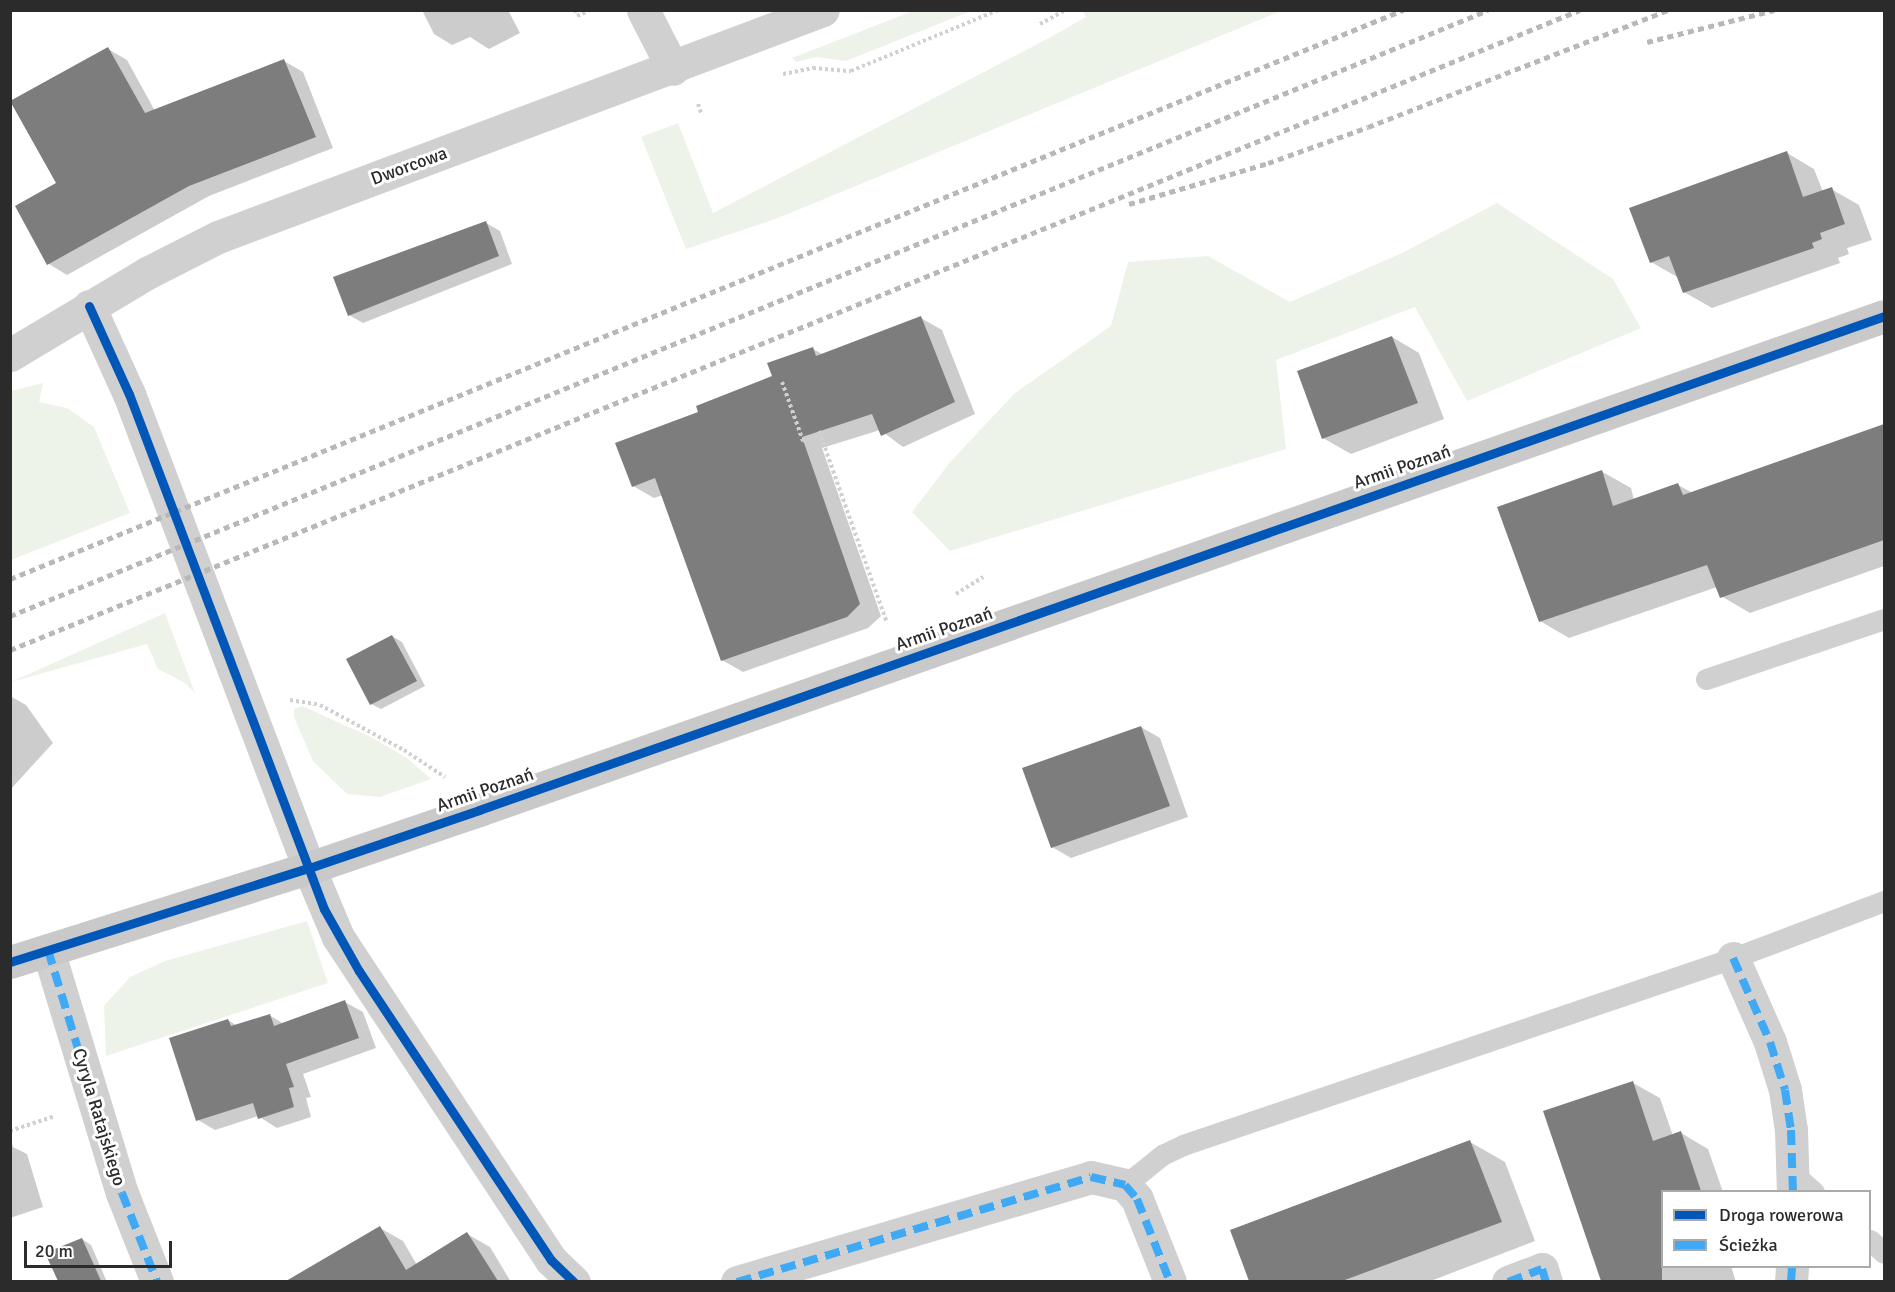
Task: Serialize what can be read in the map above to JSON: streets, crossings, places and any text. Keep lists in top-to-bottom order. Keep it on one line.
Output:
{"streets":{"main road":["Armii Poznań"],"street":["Dworcowa","Cyryla Ratajskiego"]},"crossings":[["Armii Poznań","Cyryla Ratajskiego"]],"legend":["Droga rowerowa","Ścieżka"],"scale_bar":"20 m"}
